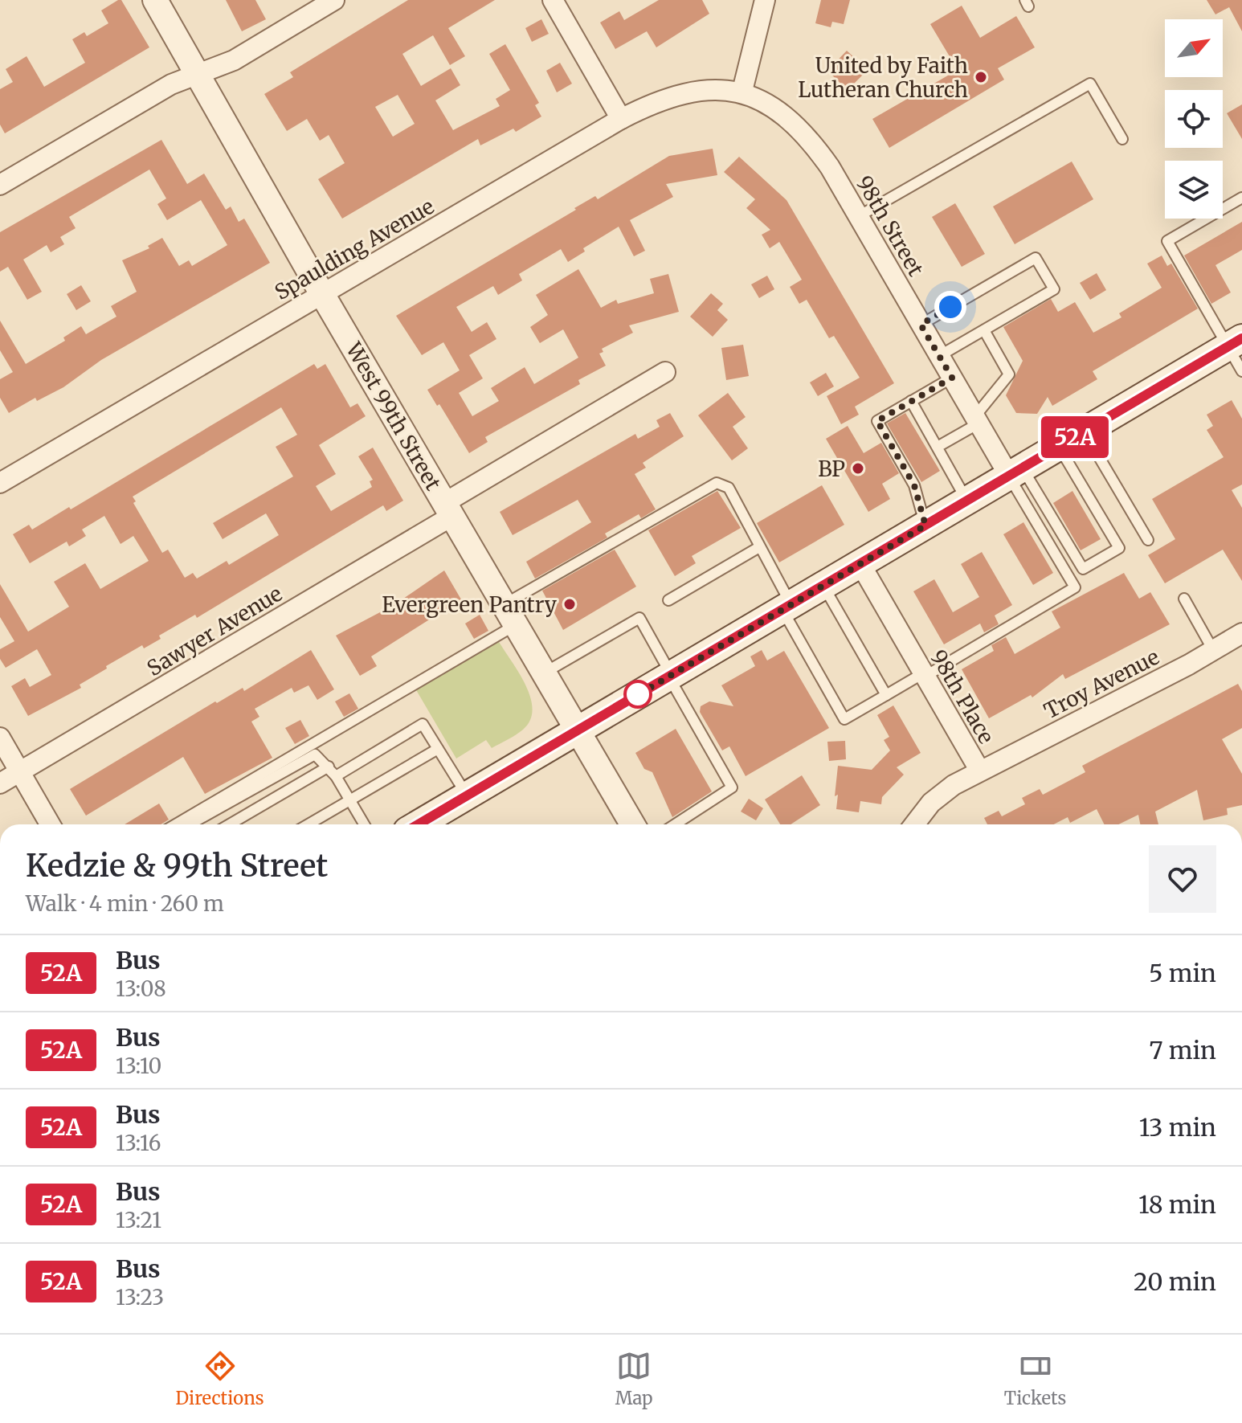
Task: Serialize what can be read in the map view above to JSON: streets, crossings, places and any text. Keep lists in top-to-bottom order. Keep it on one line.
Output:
{"streets":{"street":["98th Street","Spaulding Avenue","West 99th Street","Sawyer Avenue","Troy Avenue","98th Place"]},"crossings":[["98th Street","Spaulding Avenue"],["Spaulding Avenue","West 99th Street"],["West 99th Street","Sawyer Avenue"],["Troy Avenue","98th Place"]],"places":["United by Faith Lutheran Church","BP","Evergreen Pantry"],"lines":["bus line 52A"],"north":"top right","page":{"on_map":"52A","heading":["Kedzie & 99th Street","Walk · 4 min · 260 m"],"list":[{"mark":"52A","name":"Bus","note":"13:08","value":"5 min"},{"mark":"52A","name":"Bus","note":"13:10","value":"7 min"},{"mark":"52A","name":"Bus","note":"13:16","value":"13 min"},{"mark":"52A","name":"Bus","note":"13:21","value":"18 min"},{"mark":"52A","name":"Bus","note":"13:23","value":"20 min"}],"tabs":["Directions","Map","Tickets"]}}
